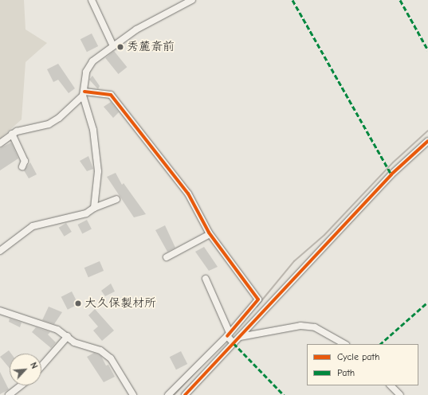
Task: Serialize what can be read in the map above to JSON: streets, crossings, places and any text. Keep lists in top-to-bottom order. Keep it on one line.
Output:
{"places":["秀麓斎前","大久保製材所"],"legend":["Cycle path","Path"],"north":"top right"}
